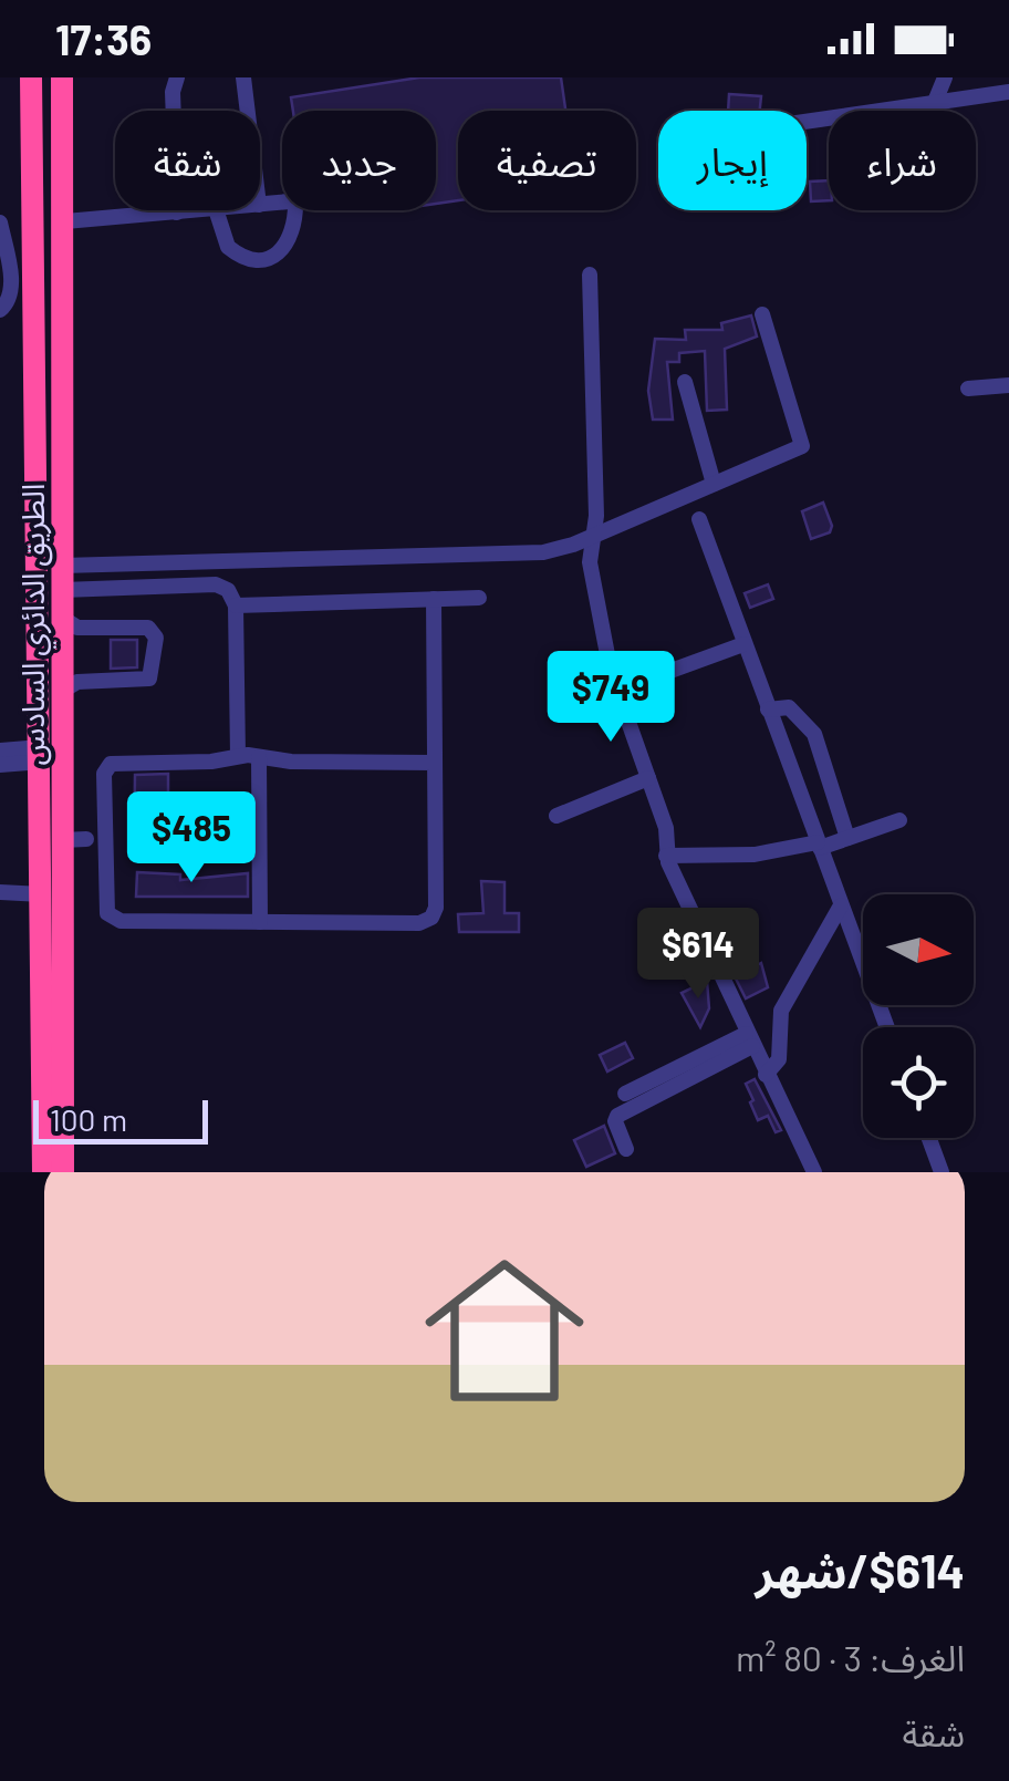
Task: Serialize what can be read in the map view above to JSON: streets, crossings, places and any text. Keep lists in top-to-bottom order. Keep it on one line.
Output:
{"streets":{"highway":["الطريق الدائري السادس"]},"scale_bar":"100 m","north":"right","page":{"status":"17:36","chip":["شراء","إيجار","تصفية","جديد","شقة"],"price":["$749","$485","$614"],"scale":"100 m","list":[{"name":"$614/شهر","note":"الغرف: 3 · 80 m² · شقة"}]}}
